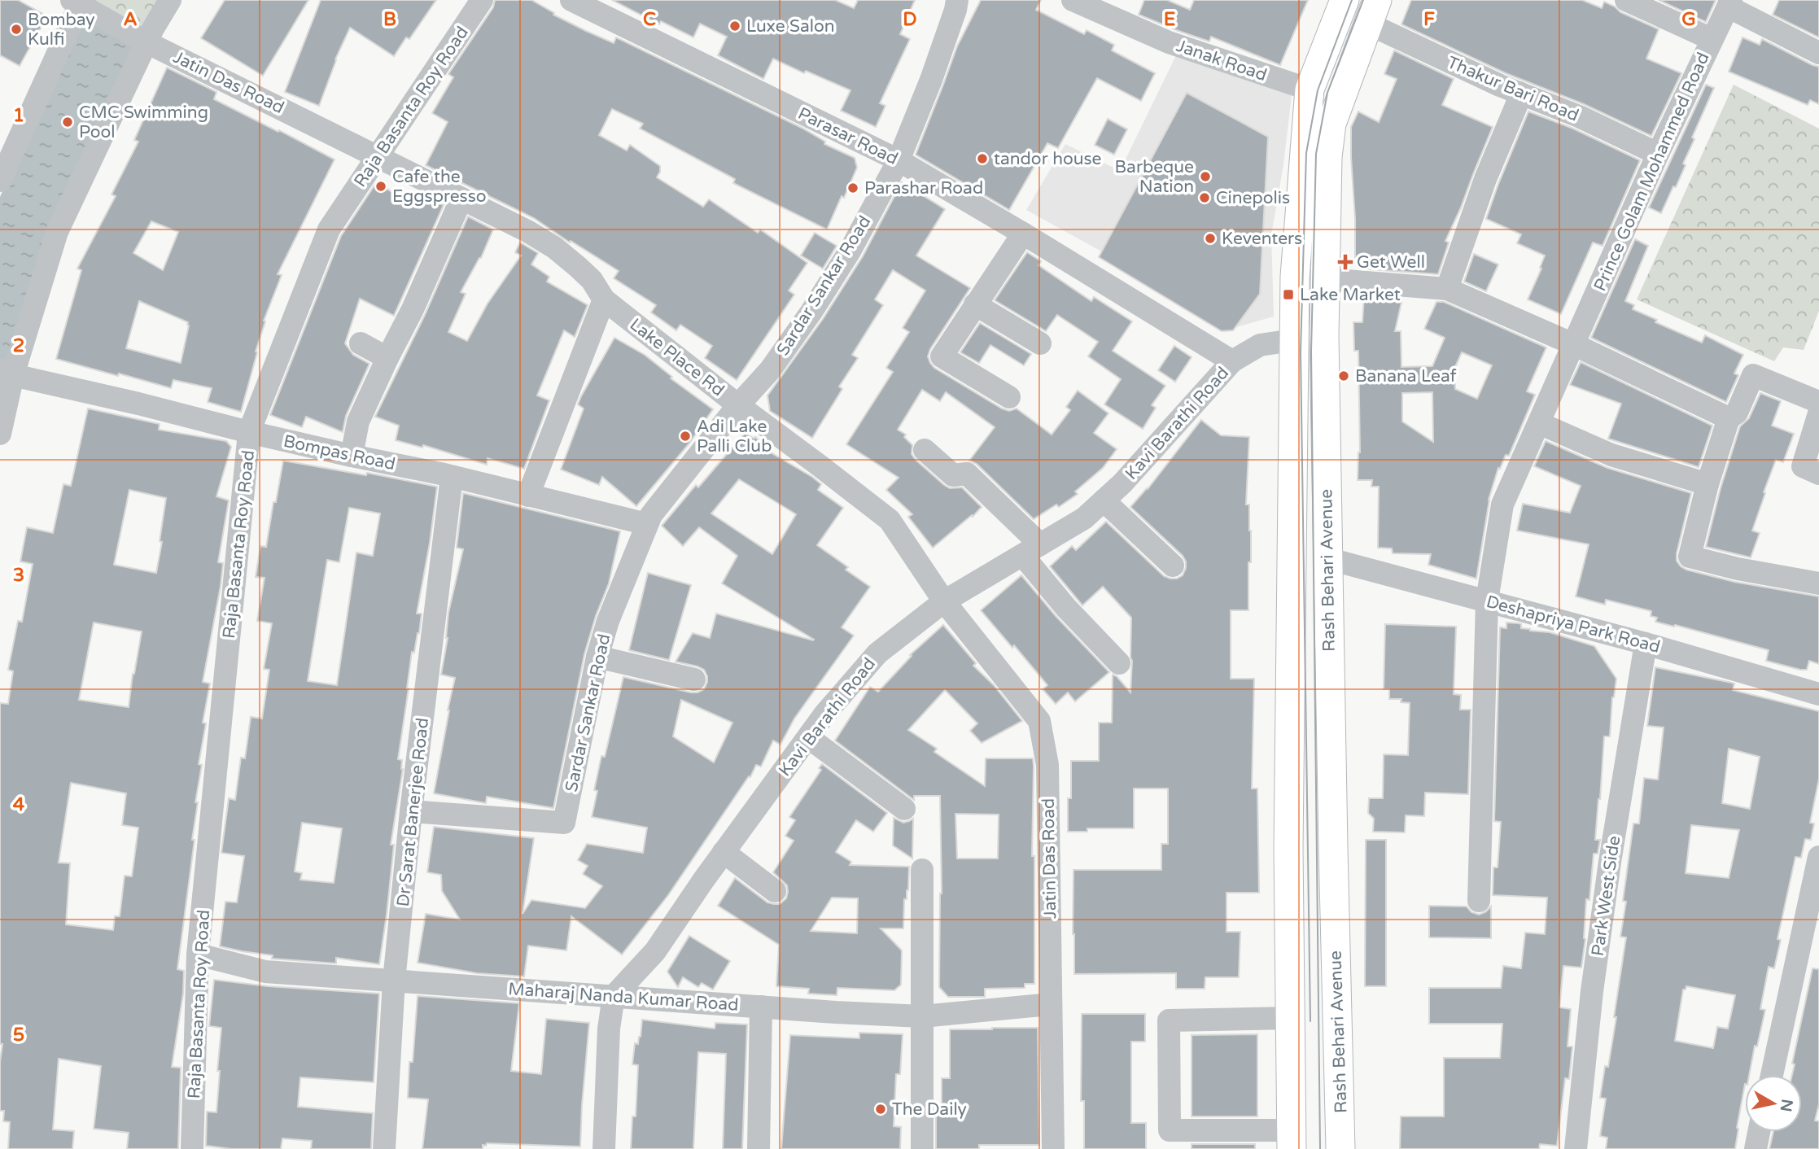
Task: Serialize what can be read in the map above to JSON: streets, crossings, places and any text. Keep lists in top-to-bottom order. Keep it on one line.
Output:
{"streets":{"main road":["Rash Behari Avenue"],"street":["Janak Road","Jatin Das Road","Thakur Bari Road","Raja Basanta Roy Road","Parasar Road","Prince Golam Mohammed Road","Sardar Sankar Road","Lake Place Rd","Kavi Barathi Road","Bompas Road","Deshapriya Park Road","Dr Sarat Banerjee Road","Park West Side","Maharaj Nanda Kumar Road"]},"crossings":[["Janak Road","Rash Behari Avenue"],["Jatin Das Road","Raja Basanta Roy Road"],["Jatin Das Road","Lake Place Rd"],["Jatin Das Road","Kavi Barathi Road"],["Jatin Das Road","Maharaj Nanda Kumar Road"],["Thakur Bari Road","Prince Golam Mohammed Road"],["Thakur Bari Road","Rash Behari Avenue"],["Raja Basanta Roy Road","Lake Place Rd"],["Raja Basanta Roy Road","Bompas Road"],["Raja Basanta Roy Road","Maharaj Nanda Kumar Road"],["Parasar Road","Sardar Sankar Road"],["Parasar Road","Kavi Barathi Road"],["Sardar Sankar Road","Lake Place Rd"],["Sardar Sankar Road","Bompas Road"],["Sardar Sankar Road","Dr Sarat Banerjee Road"],["Lake Place Rd","Kavi Barathi Road"],["Kavi Barathi Road","Rash Behari Avenue"],["Kavi Barathi Road","Maharaj Nanda Kumar Road"],["Bompas Road","Dr Sarat Banerjee Road"],["Rash Behari Avenue","Deshapriya Park Road"],["Deshapriya Park Road","Park West Side"],["Dr Sarat Banerjee Road","Maharaj Nanda Kumar Road"]],"places":{"other":["Luxe Salon","Bombay Kulfi","CMC Swimming Pool","tandor house","Barbeque Nation","Cafe the Eggspresso","Parashar Road","Cinepolis","Keventers","Banana Leaf","Adi Lake Palli Club","The Daily"],"health":["Get Well"],"transit":["Lake Market"]},"north":"right","grid":{"columns":["A","B","C","D","E","F","G"],"rows":["1","2","3","4","5"]}}
